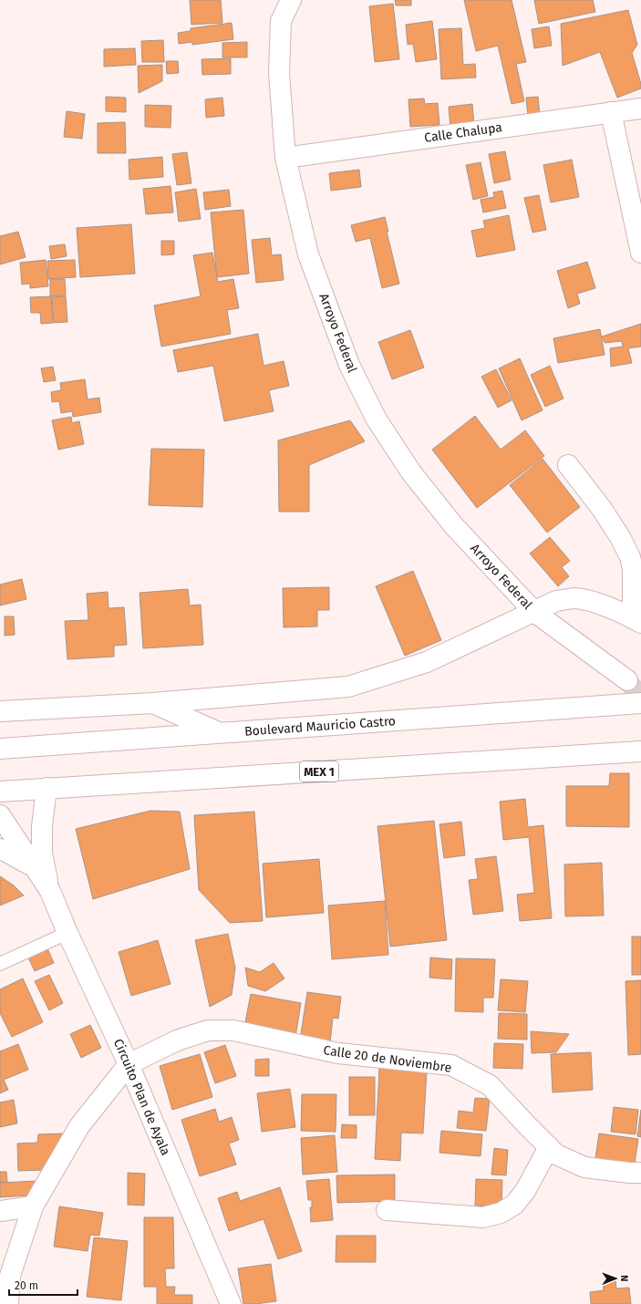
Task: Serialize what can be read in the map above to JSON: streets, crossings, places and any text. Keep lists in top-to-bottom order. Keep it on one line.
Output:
{"streets":{"street":["Calle Chalupa","Arroyo Federal","Boulevard Mauricio Castro","MEX 1","Calle 20 de Noviembre","Circuito Plan de Ayala"]},"crossings":[["Calle Chalupa","Arroyo Federal"],["MEX 1","Circuito Plan de Ayala"],["Calle 20 de Noviembre","Circuito Plan de Ayala"]],"scale_bar":"20 m","north":"right"}
